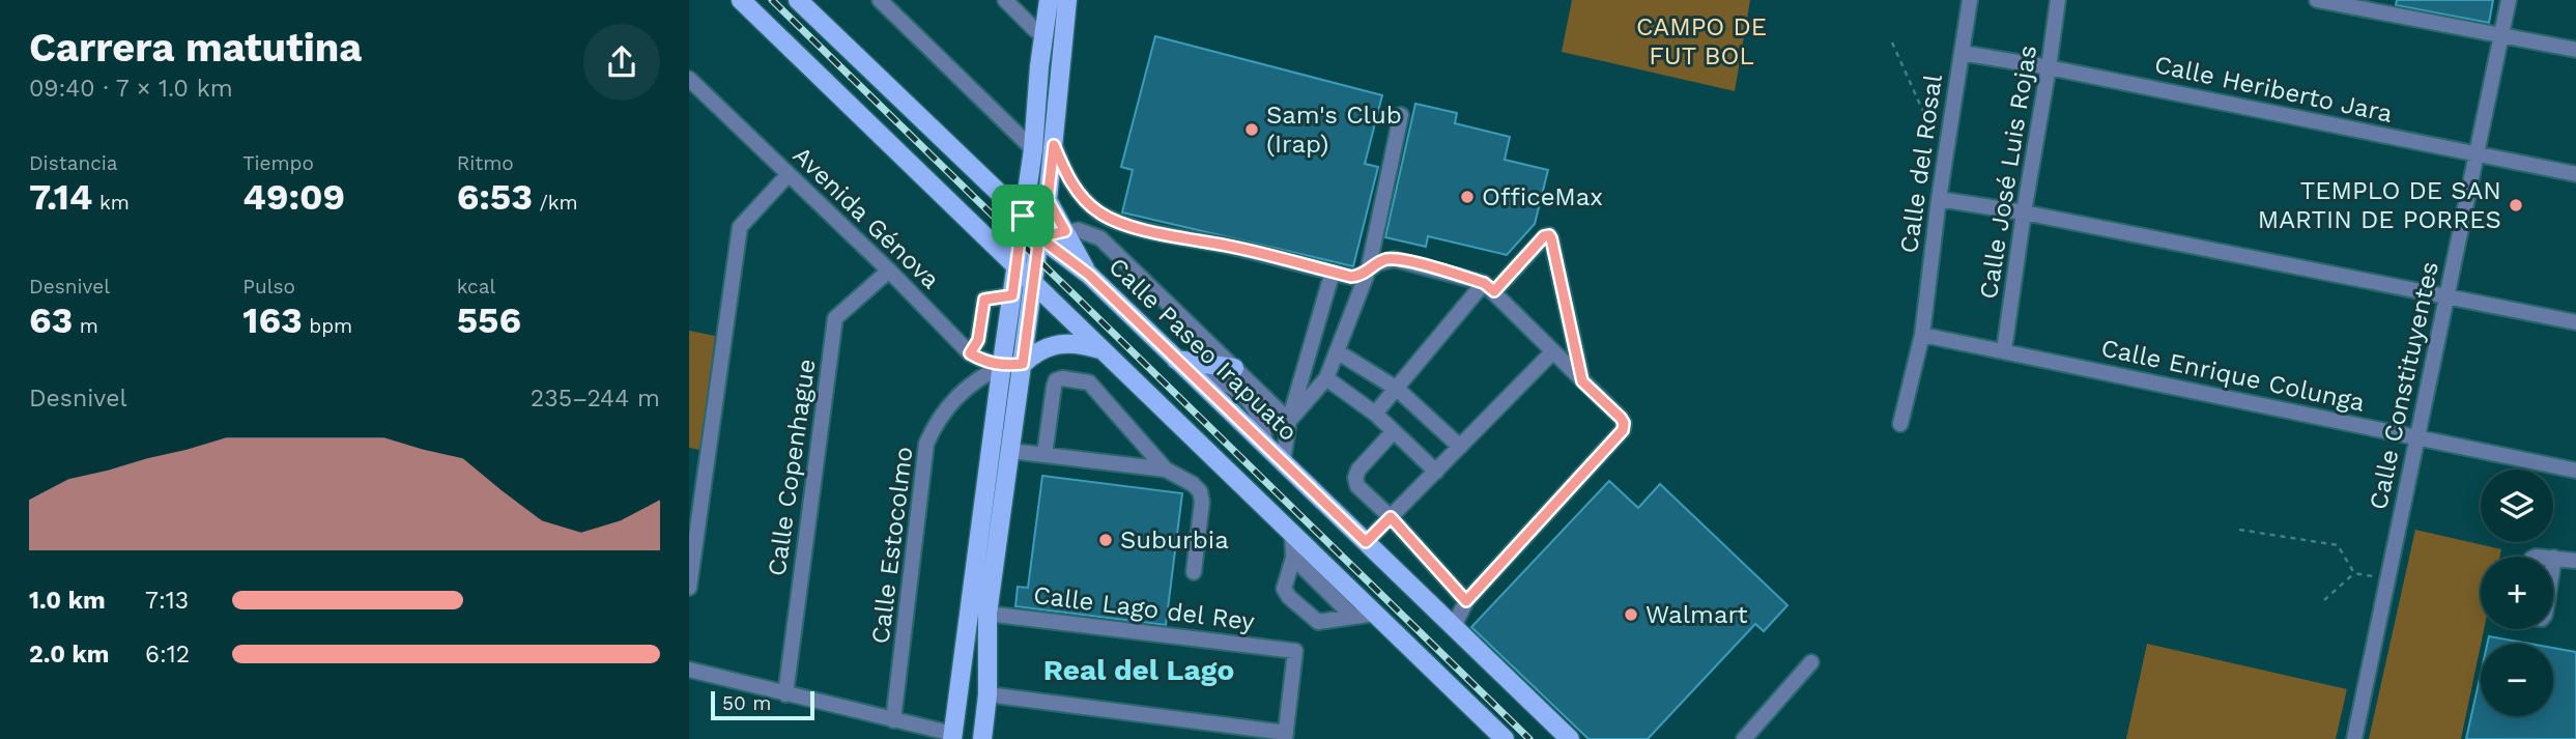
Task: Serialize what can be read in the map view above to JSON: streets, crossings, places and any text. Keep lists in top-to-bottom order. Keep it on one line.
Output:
{"streets":{"main road":["Calle Paseo Irapuato"],"street":["Calle Heriberto Jara","Calle del Rosal","Calle José Luis Rojas","Avenida Génova","Calle Enrique Colunga","Calle Constituyentes","Calle Copenhague","Calle Estocolmo","Calle Lago del Rey"]},"crossings":[["Calle Heriberto Jara","Calle del Rosal"],["Calle Heriberto Jara","Calle José Luis Rojas"],["Calle Heriberto Jara","Calle Constituyentes"],["Calle del Rosal","Calle Enrique Colunga"],["Calle José Luis Rojas","Calle Enrique Colunga"],["Avenida Génova","Calle Copenhague"],["Avenida Génova","Calle Estocolmo"],["Calle Enrique Colunga","Calle Constituyentes"]],"districts":["Real del Lago"],"parks":["CAMPO DE FUT BOL"],"places":["Sam's Club (Irap)","OfficeMax","TEMPLO DE SAN MARTIN DE PORRES","Suburbia","Walmart"],"scale_bar":"50 m","page":{"heading":["Carrera matutina","09:40 · 7 × 1.0 km"],"stats":[["Distancia","7.14 km"],["Tiempo","49:09"],["Ritmo","6:53 /km"],["Desnivel","63 m"],["Pulso","163 bpm"],["kcal","556"]],"chart":["Desnivel","235–244 m"],"map_buttons":["+","−"],"list":[{"name":"1.0 km","note":"7:13"},{"name":"2.0 km","note":"6:12"}],"scale":"50 m"}}
